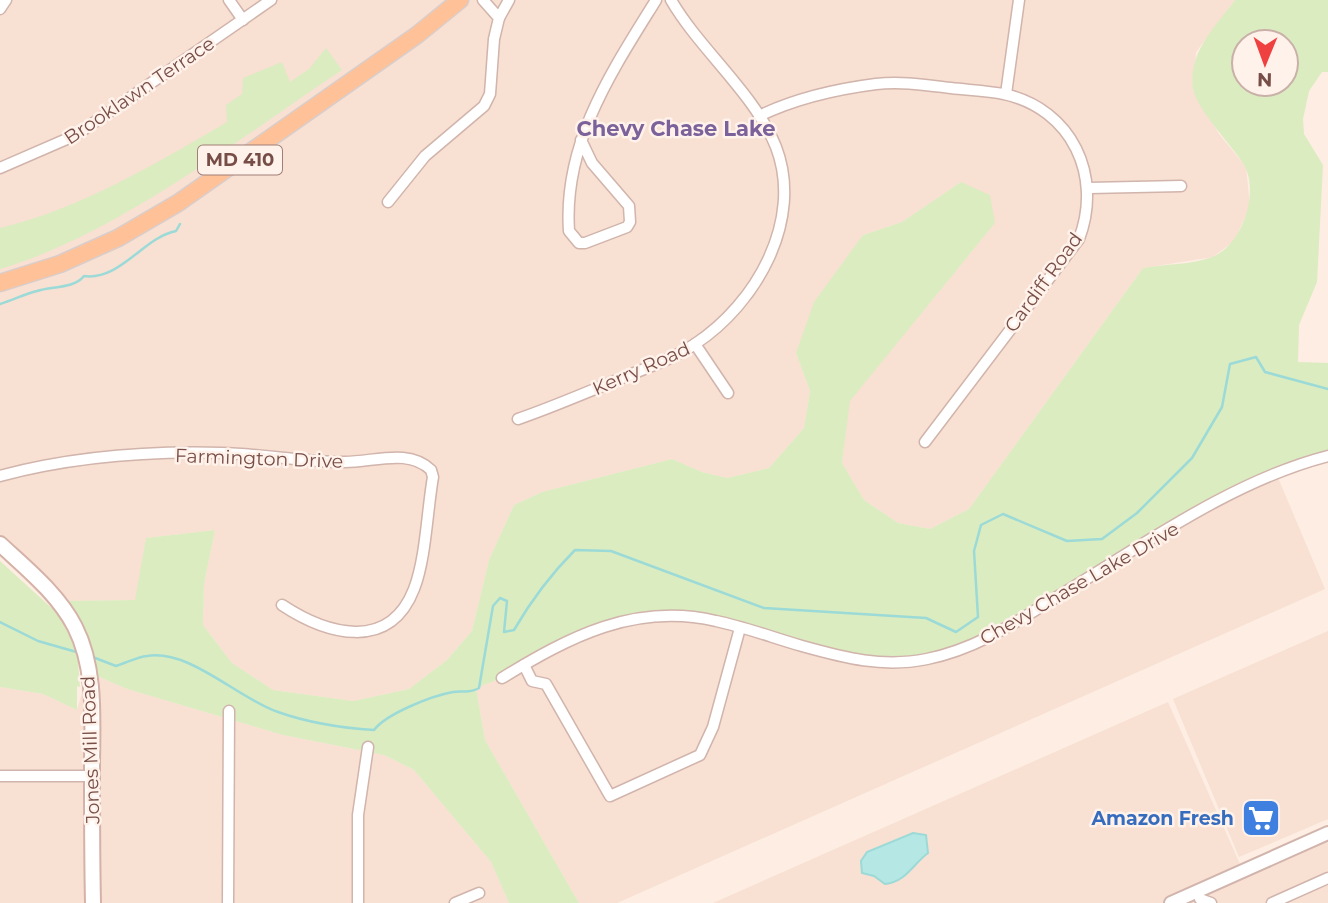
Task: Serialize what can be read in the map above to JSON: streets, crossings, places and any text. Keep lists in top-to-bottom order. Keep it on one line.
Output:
{"streets":{"main road":["MD 410","Jones Mill Road"],"street":["Brooklawn Terrace","Cardiff Road","Kerry Road","Farmington Drive","Chevy Chase Lake Drive"]},"crossings":[["Cardiff Road","Kerry Road"]],"districts":["Chevy Chase Lake"],"places":{"supermarket":["Amazon Fresh"]},"north":"bottom"}
